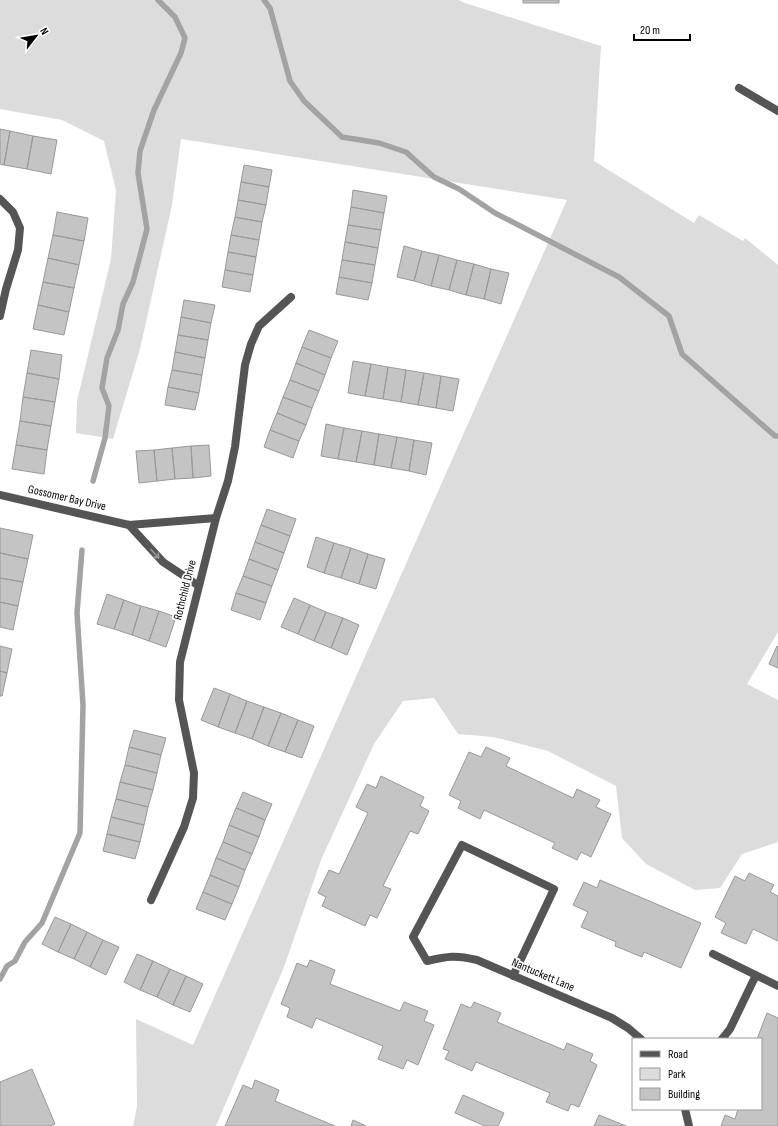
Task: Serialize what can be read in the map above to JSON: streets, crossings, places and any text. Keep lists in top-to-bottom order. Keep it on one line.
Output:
{"streets":{"street":["Gossomer Bay Drive","Rothchild Drive","Nantuckett Lane"]},"crossings":[["Gossomer Bay Drive","Rothchild Drive"]],"legend":["Road","Park","Building"],"scale_bar":"20 m","north":"top right"}
